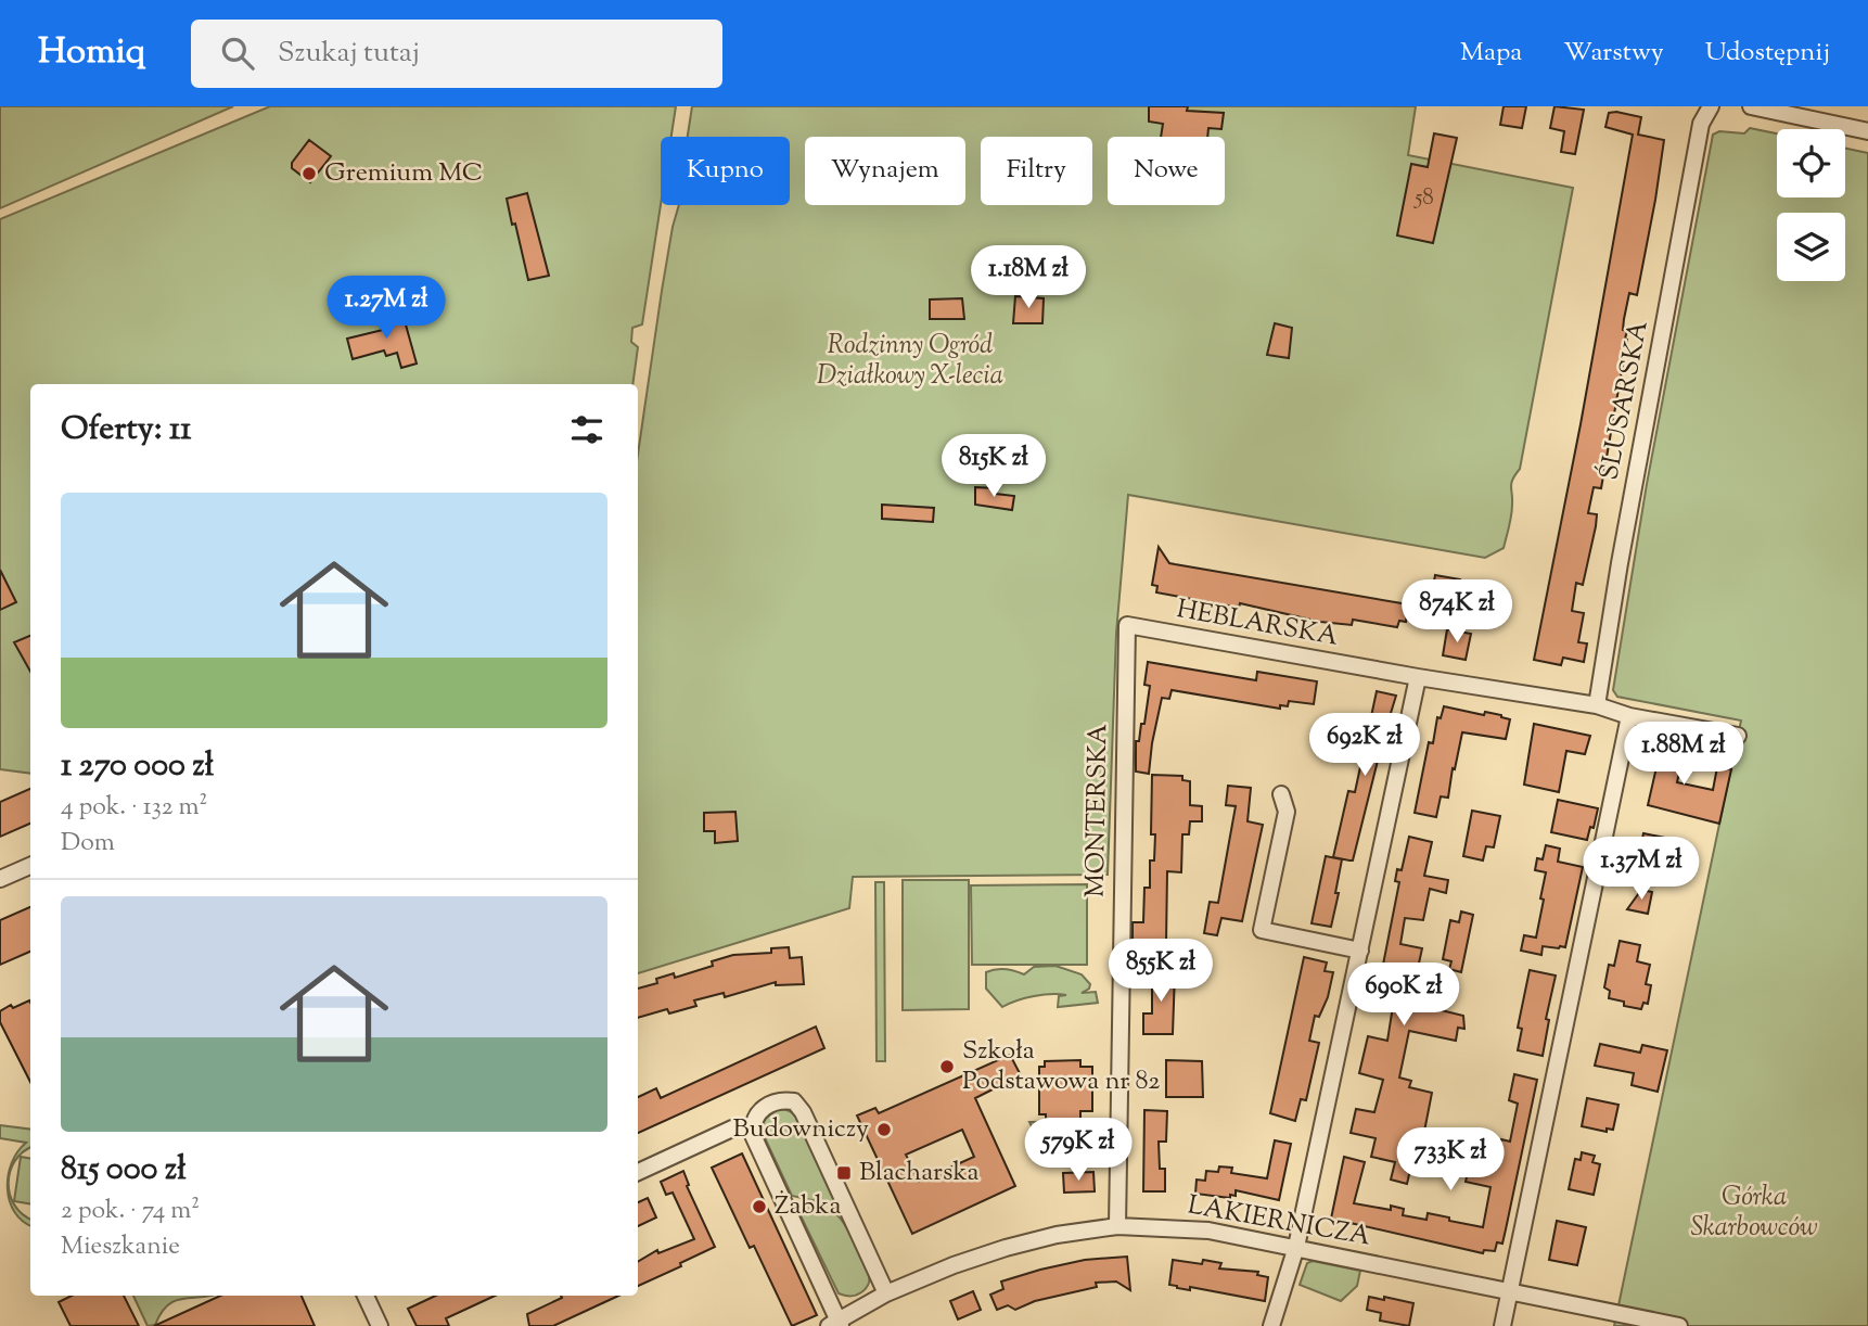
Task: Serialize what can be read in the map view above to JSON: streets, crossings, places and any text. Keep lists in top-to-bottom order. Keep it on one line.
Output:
{"streets":{"street":["ŚLUSARSKA","HEBLARSKA","MONTERSKA","LAKIERNICZA"]},"crossings":[["ŚLUSARSKA","HEBLARSKA"],["HEBLARSKA","MONTERSKA"],["MONTERSKA","LAKIERNICZA"]],"parks":["Rodzinny Ogród Działkowy X-lecia","Górka Skarbowców"],"places":{"other":["Gremium MC","Szkoła Podstawowa nr 82","Budowniczy","Żabka"],"transit":["Blacharska"]},"house_numbers":["58"],"page":{"header":"Homiq","search":"Szukaj tutaj","nav":["Mapa","Warstwy","Udostępnij"],"chip":["Kupno","Wynajem","Filtry","Nowe"],"price":["1.18M zł","1.27M zł","815K zł","874K zł","692K zł","1.88M zł","1.37M zł","855K zł","690K zł","579K zł","733K zł"],"heading":"Oferty: 11","list":[{"name":"1 270 000 zł","note":"4 pok. · 132 m² · Dom"},{"name":"815 000 zł","note":"2 pok. · 74 m² · Mieszkanie"}]}}
